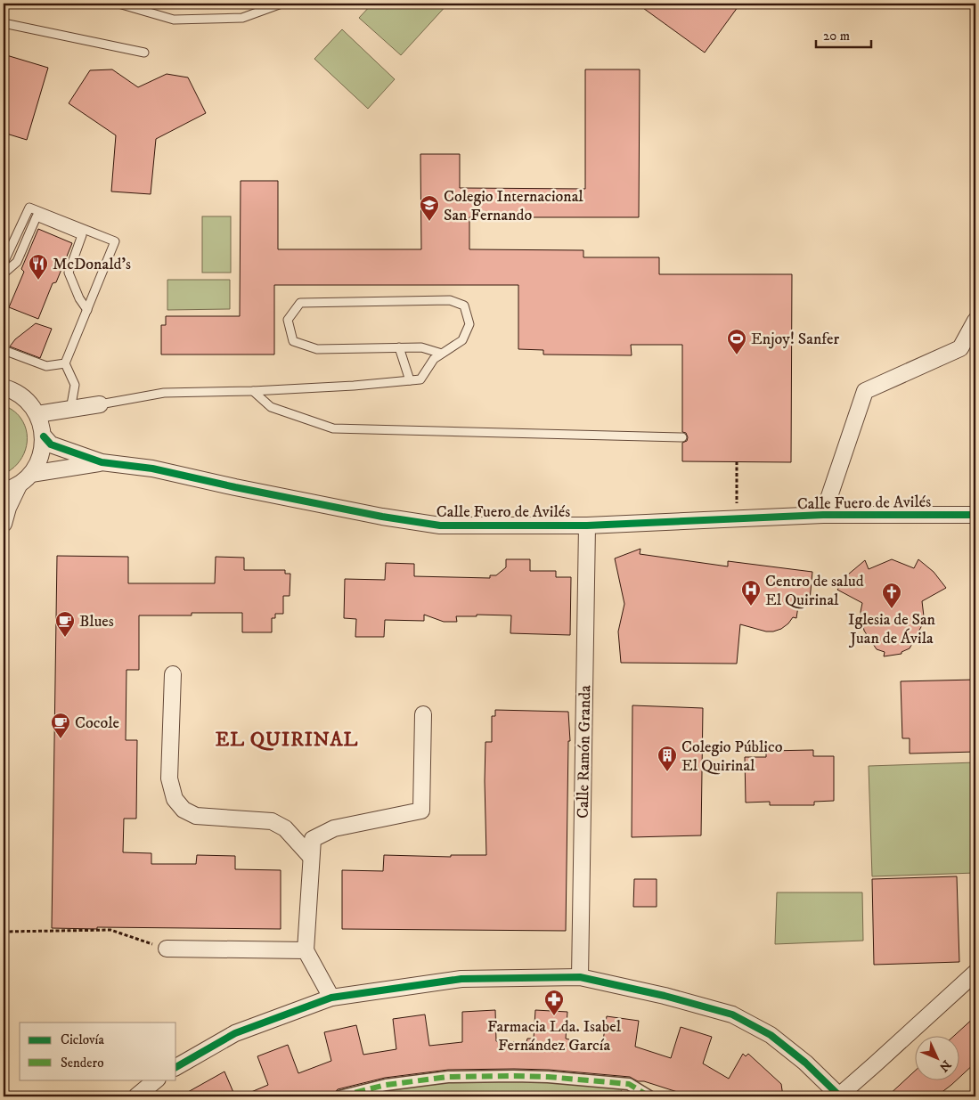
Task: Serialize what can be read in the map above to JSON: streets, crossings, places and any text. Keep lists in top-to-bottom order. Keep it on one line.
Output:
{"streets":{"street":["Calle Fuero de Avilés","Calle Ramón Granda"]},"crossings":[["Calle Fuero de Avilés","Calle Ramón Granda"]],"districts":["EL QUIRINAL"],"places":{"school or university":["Colegio Internacional San Fernando"],"restaurant":["McDonald's"],"sports":["Enjoy! Sanfer"],"hospital":["Centro de salud El Quirinal"],"church":["Iglesia de San Juan de Ávila"],"cafe":["Blues","Cocole"],"building":["Colegio Público El Quirinal"],"pharmacy":["Farmacia Lda. Isabel Fernández García"]},"legend":["Ciclovía","Sendero"],"scale_bar":"20 m","north":"bottom right"}
